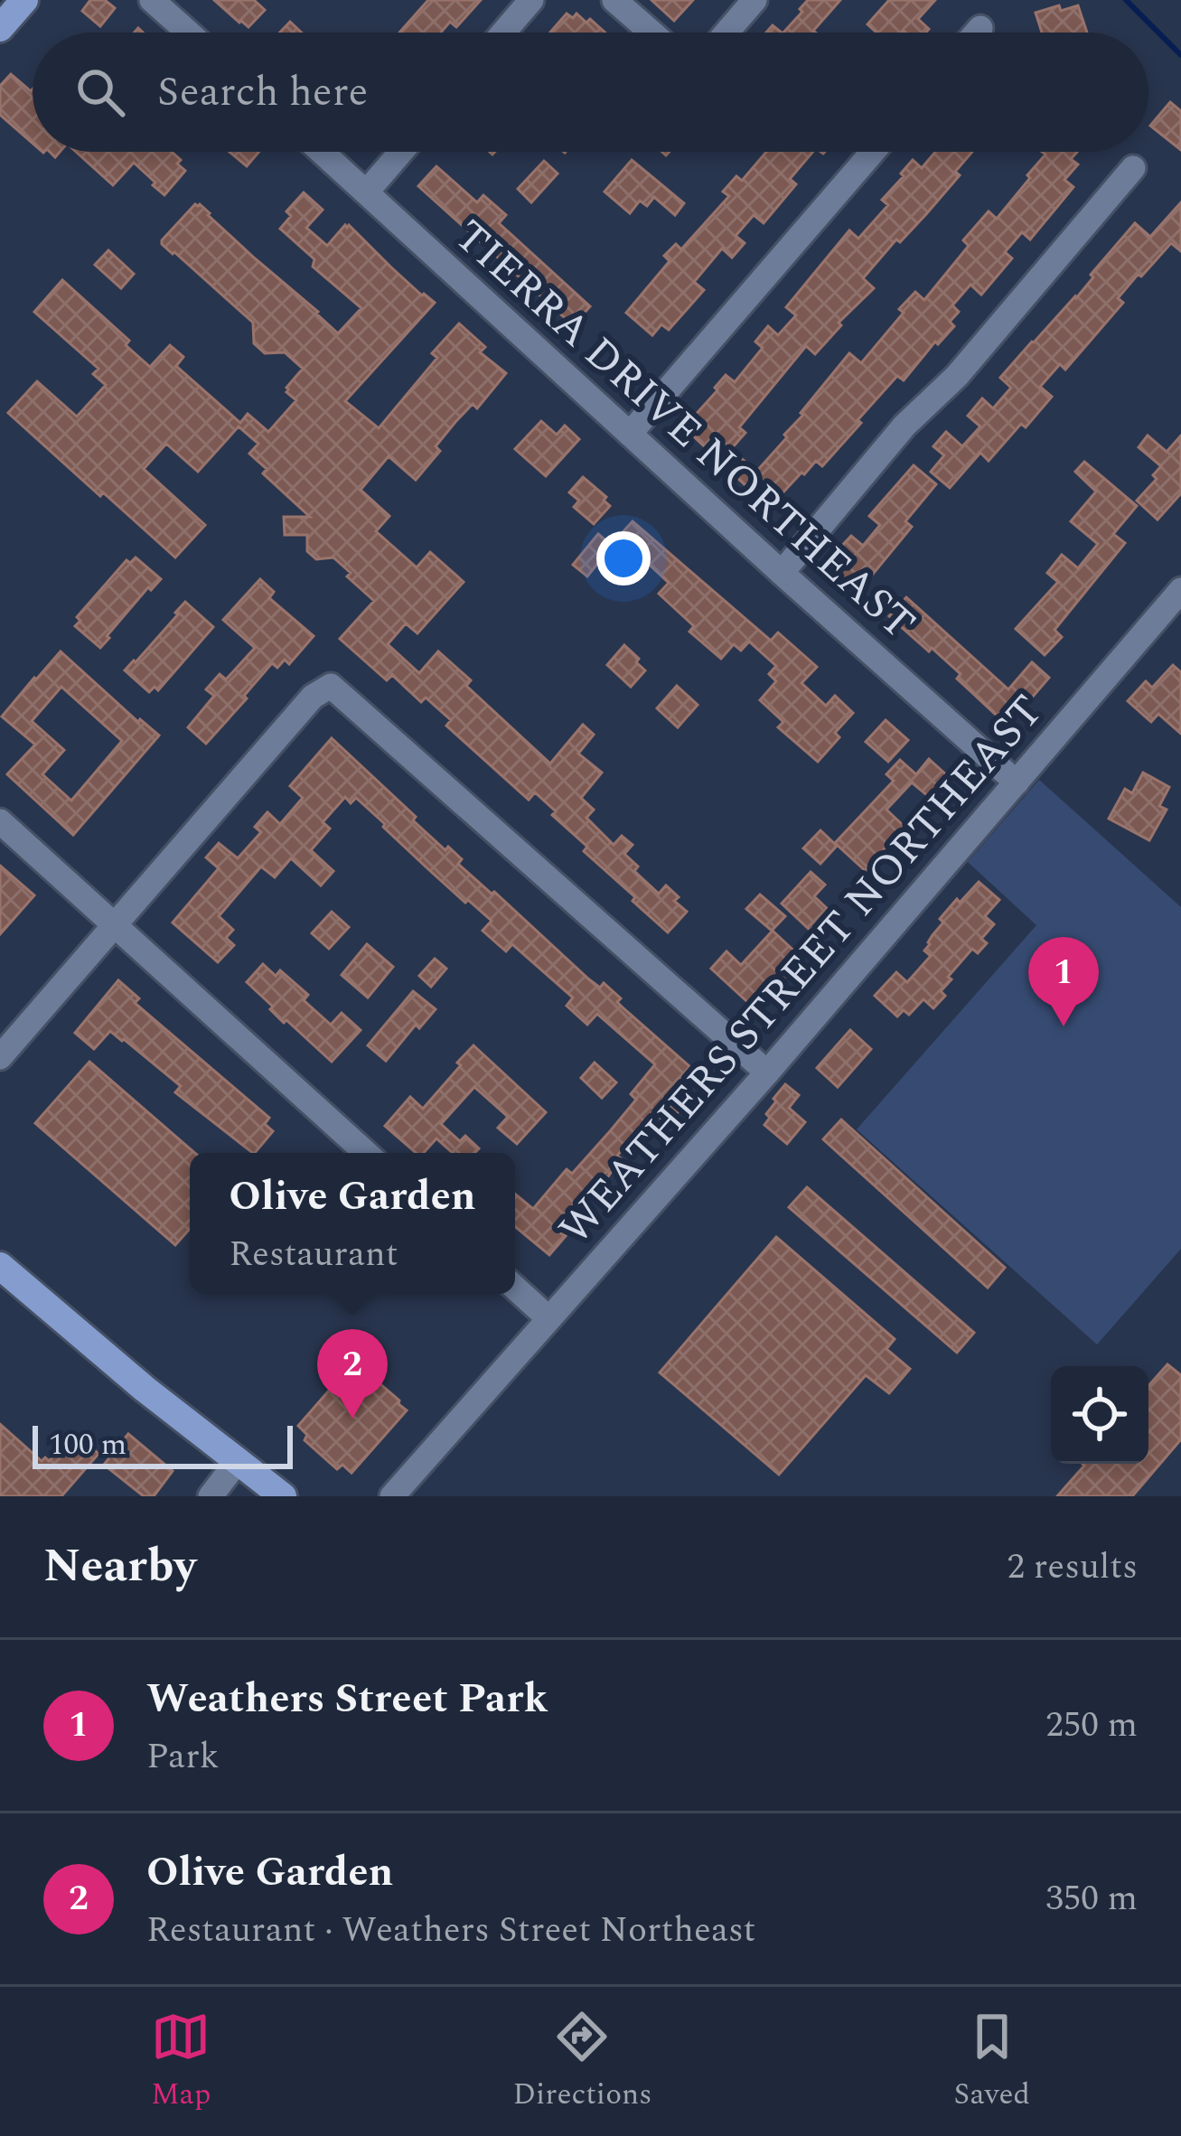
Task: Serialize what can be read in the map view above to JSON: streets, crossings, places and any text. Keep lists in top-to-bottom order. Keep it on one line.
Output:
{"streets":{"street":["TIERRA DRIVE NORTHEAST","WEATHERS STREET NORTHEAST"]},"crossings":[["TIERRA DRIVE NORTHEAST","WEATHERS STREET NORTHEAST"]],"scale_bar":"100 m","page":{"search":"Search here","pins":["1","2"],"popup":["Olive Garden","Restaurant"],"scale":"100 m","heading":["Nearby","2 results"],"list":[{"mark":"1","name":"Weathers Street Park","note":"Park","value":"250 m"},{"mark":"2","name":"Olive Garden","note":"Restaurant · Weathers Street Northeast","value":"350 m"}],"nav":["Map","Directions","Saved"]}}
